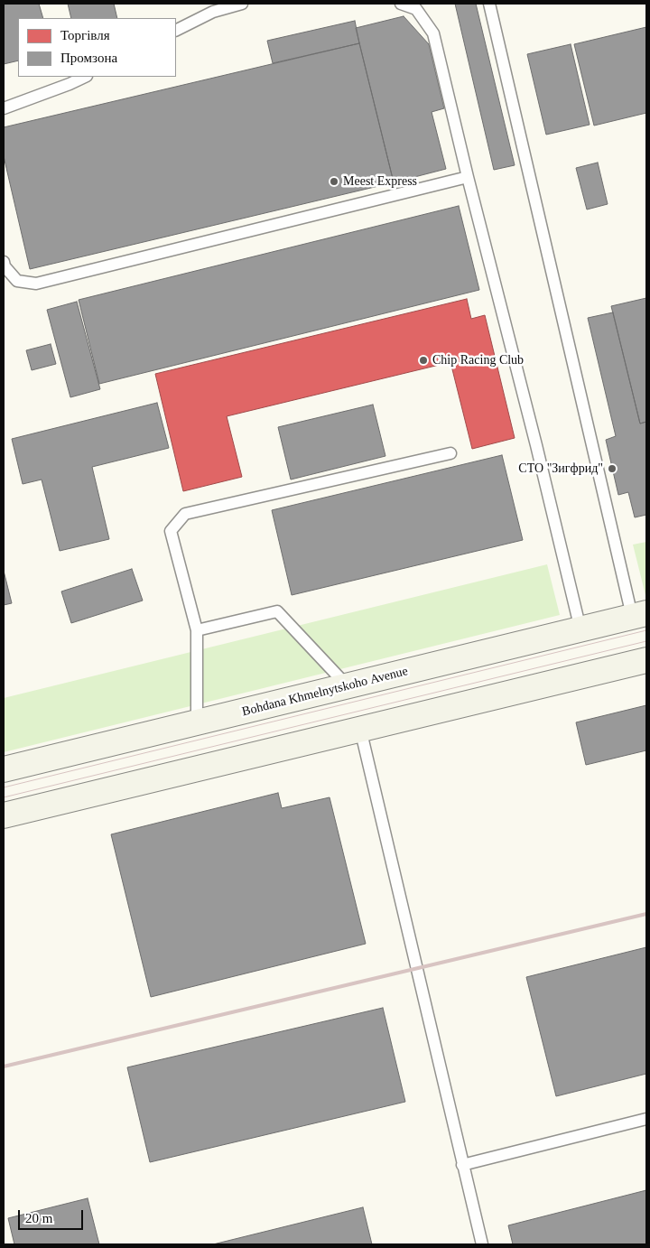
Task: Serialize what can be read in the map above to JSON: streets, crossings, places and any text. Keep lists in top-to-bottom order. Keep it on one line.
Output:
{"streets":{"main road":["Bohdana Khmelnytskoho Avenue"]},"places":["Meest Express","Chip Racing Club","СТО \"Зигфрид\""],"legend":["Торгівля","Промзона"],"scale_bar":"20 m"}
